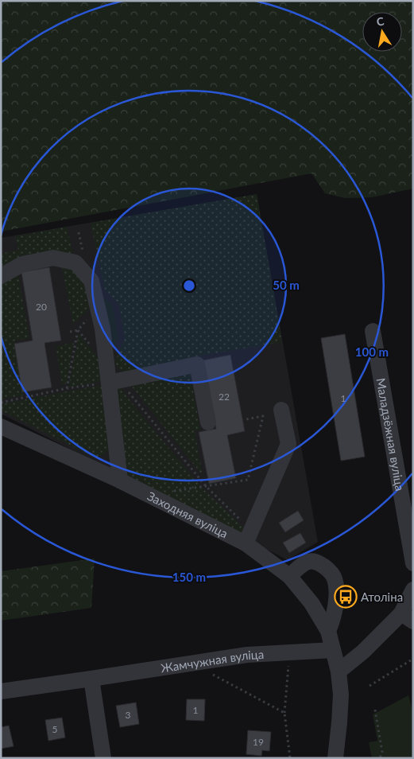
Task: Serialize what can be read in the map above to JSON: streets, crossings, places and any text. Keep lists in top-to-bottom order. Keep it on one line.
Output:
{"streets":{"street":["Маладзёжная вуліца","Заходняя вуліца","Жамчужная вуліца"]},"crossings":[["Заходняя вуліца","Жамчужная вуліца"]],"places":{"bus stop":["Атоліна"]},"house_numbers":["20","22","1","1","3","5","19"],"north":"top","rings":["50 m","100 m","150 m"]}
